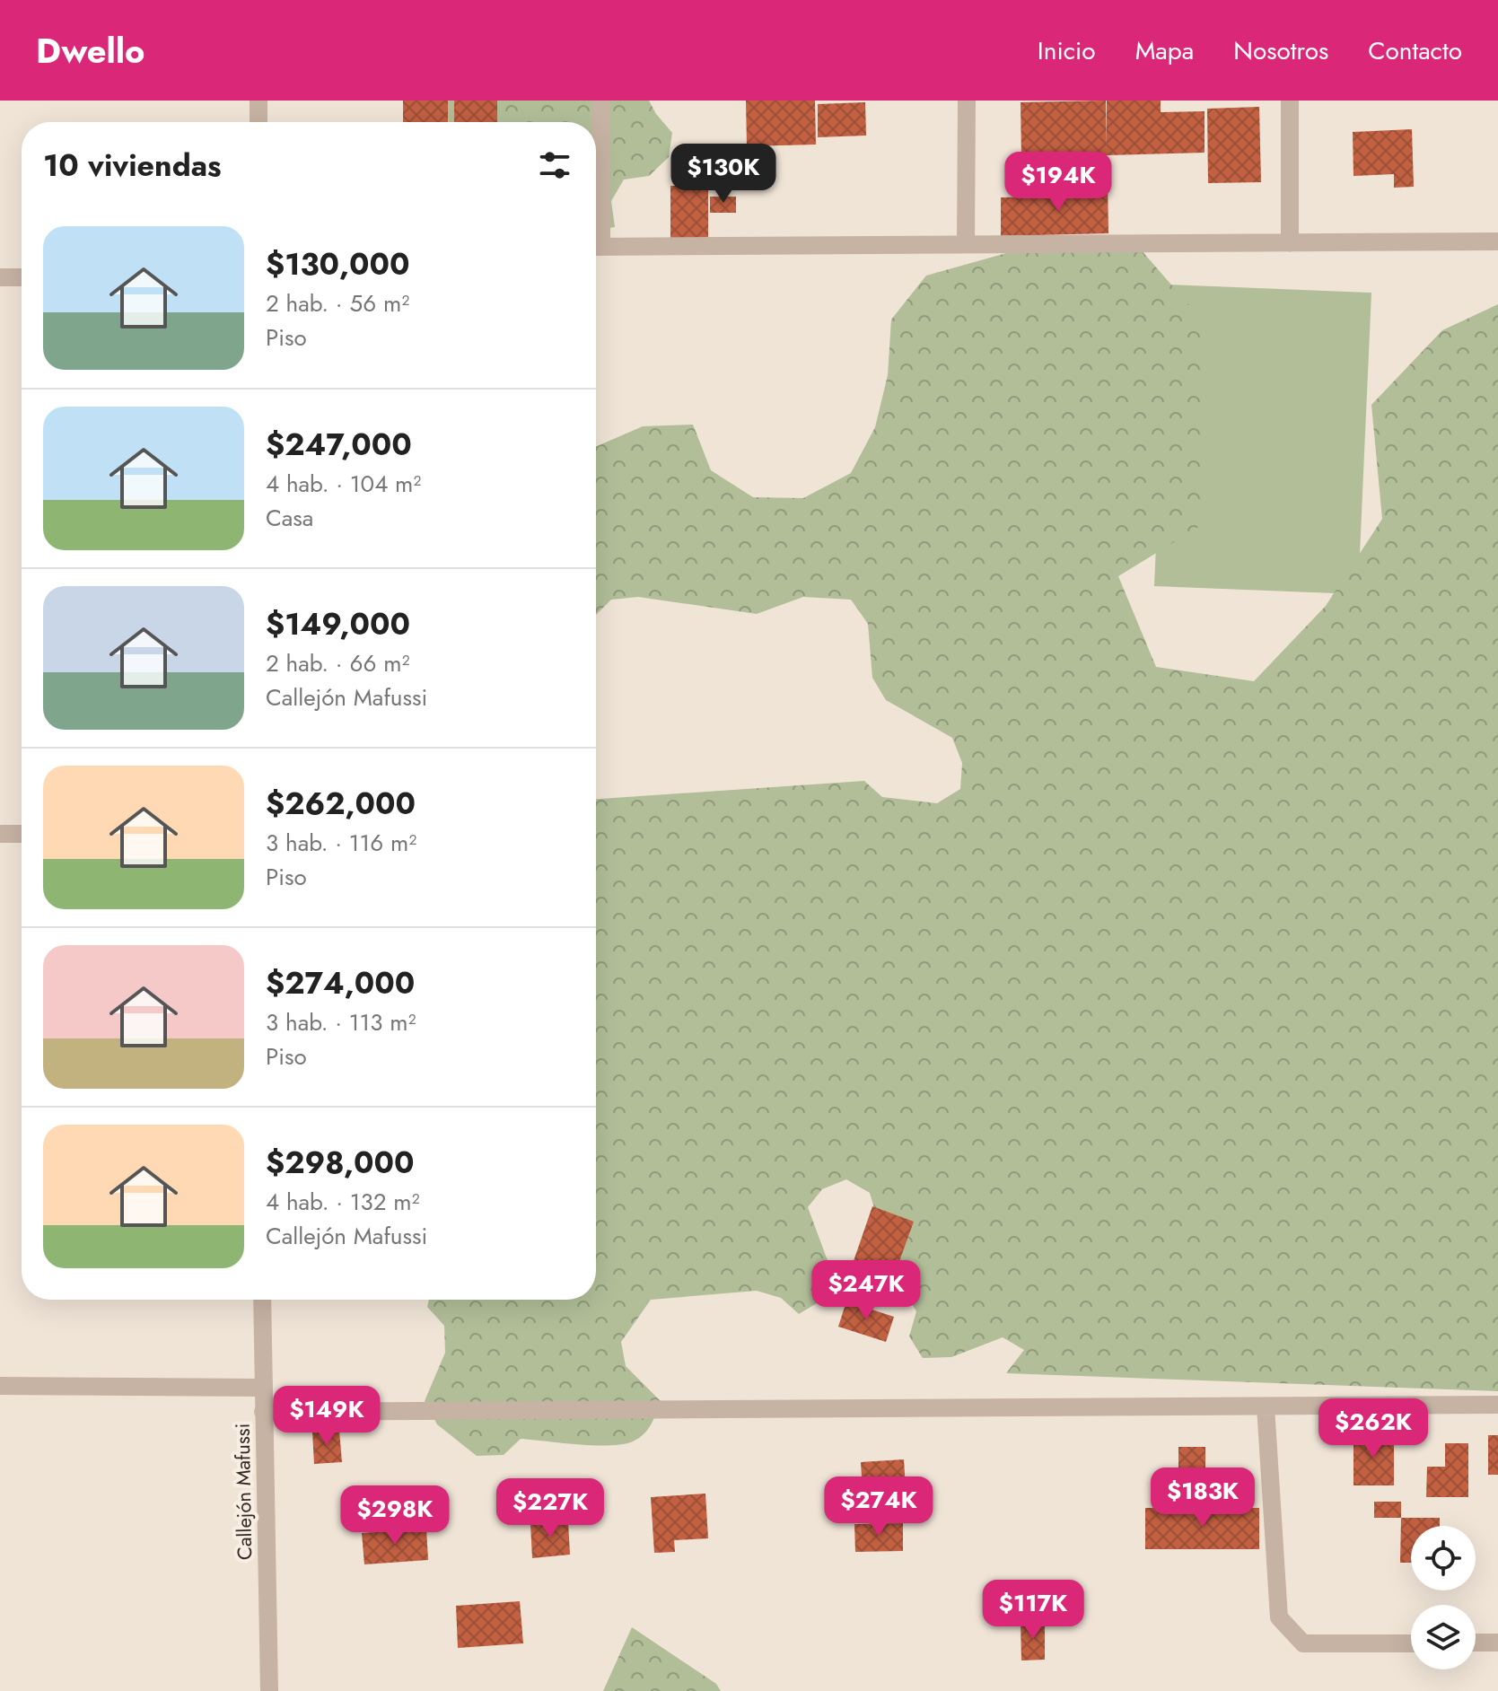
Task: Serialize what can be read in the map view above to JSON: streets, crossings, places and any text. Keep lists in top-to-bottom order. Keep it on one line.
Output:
{"streets":{"street":["Callejón Mafussi"]},"page":{"header":"Dwello","nav":["Inicio","Mapa","Nosotros","Contacto"],"heading":"10 viviendas","price":["$130K","$194K","$247K","$149K","$262K","$183K","$274K","$227K","$298K","$117K"],"list":[{"name":"$130,000","note":"2 hab. · 56 m² · Piso"},{"name":"$247,000","note":"4 hab. · 104 m² · Casa"},{"name":"$149,000","note":"2 hab. · 66 m² · Callejón Mafussi"},{"name":"$262,000","note":"3 hab. · 116 m² · Piso"},{"name":"$274,000","note":"3 hab. · 113 m² · Piso"},{"name":"$298,000","note":"4 hab. · 132 m² · Callejón Mafussi"}]}}
